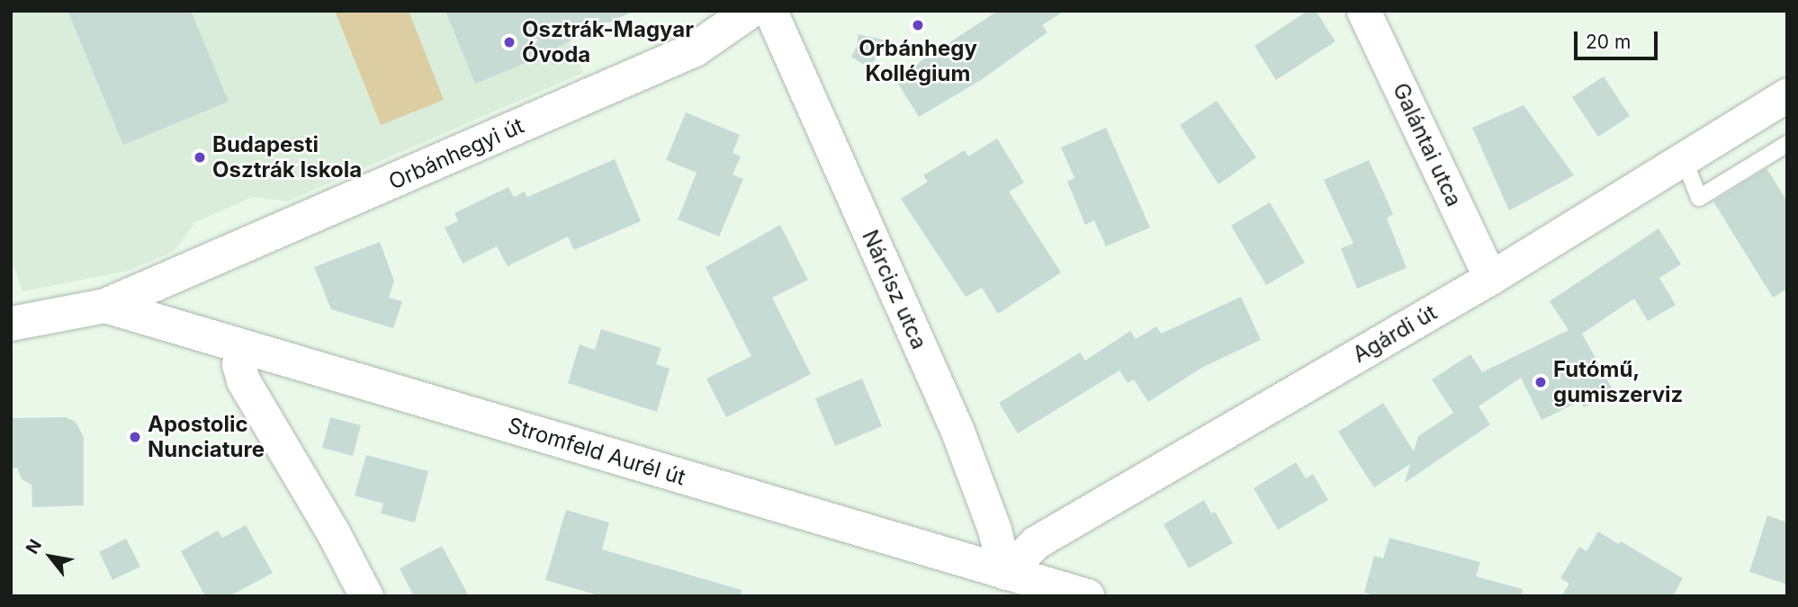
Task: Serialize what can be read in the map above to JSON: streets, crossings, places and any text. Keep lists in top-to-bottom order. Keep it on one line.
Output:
{"streets":{"street":["Galántai utca","Orbánhegyi út","Nárcisz utca","Agárdi út","Stromfeld Aurél út"]},"crossings":[["Galántai utca","Agárdi út"],["Orbánhegyi út","Stromfeld Aurél út"],["Nárcisz utca","Agárdi út"],["Nárcisz utca","Stromfeld Aurél út"],["Agárdi út","Stromfeld Aurél út"]],"places":["Orbánhegy Kollégium","Osztrák-Magyar Óvoda","Budapesti Osztrák Iskola","Futómű, gumiszerviz","Apostolic Nunciature"],"scale_bar":"20 m","north":"top left"}
